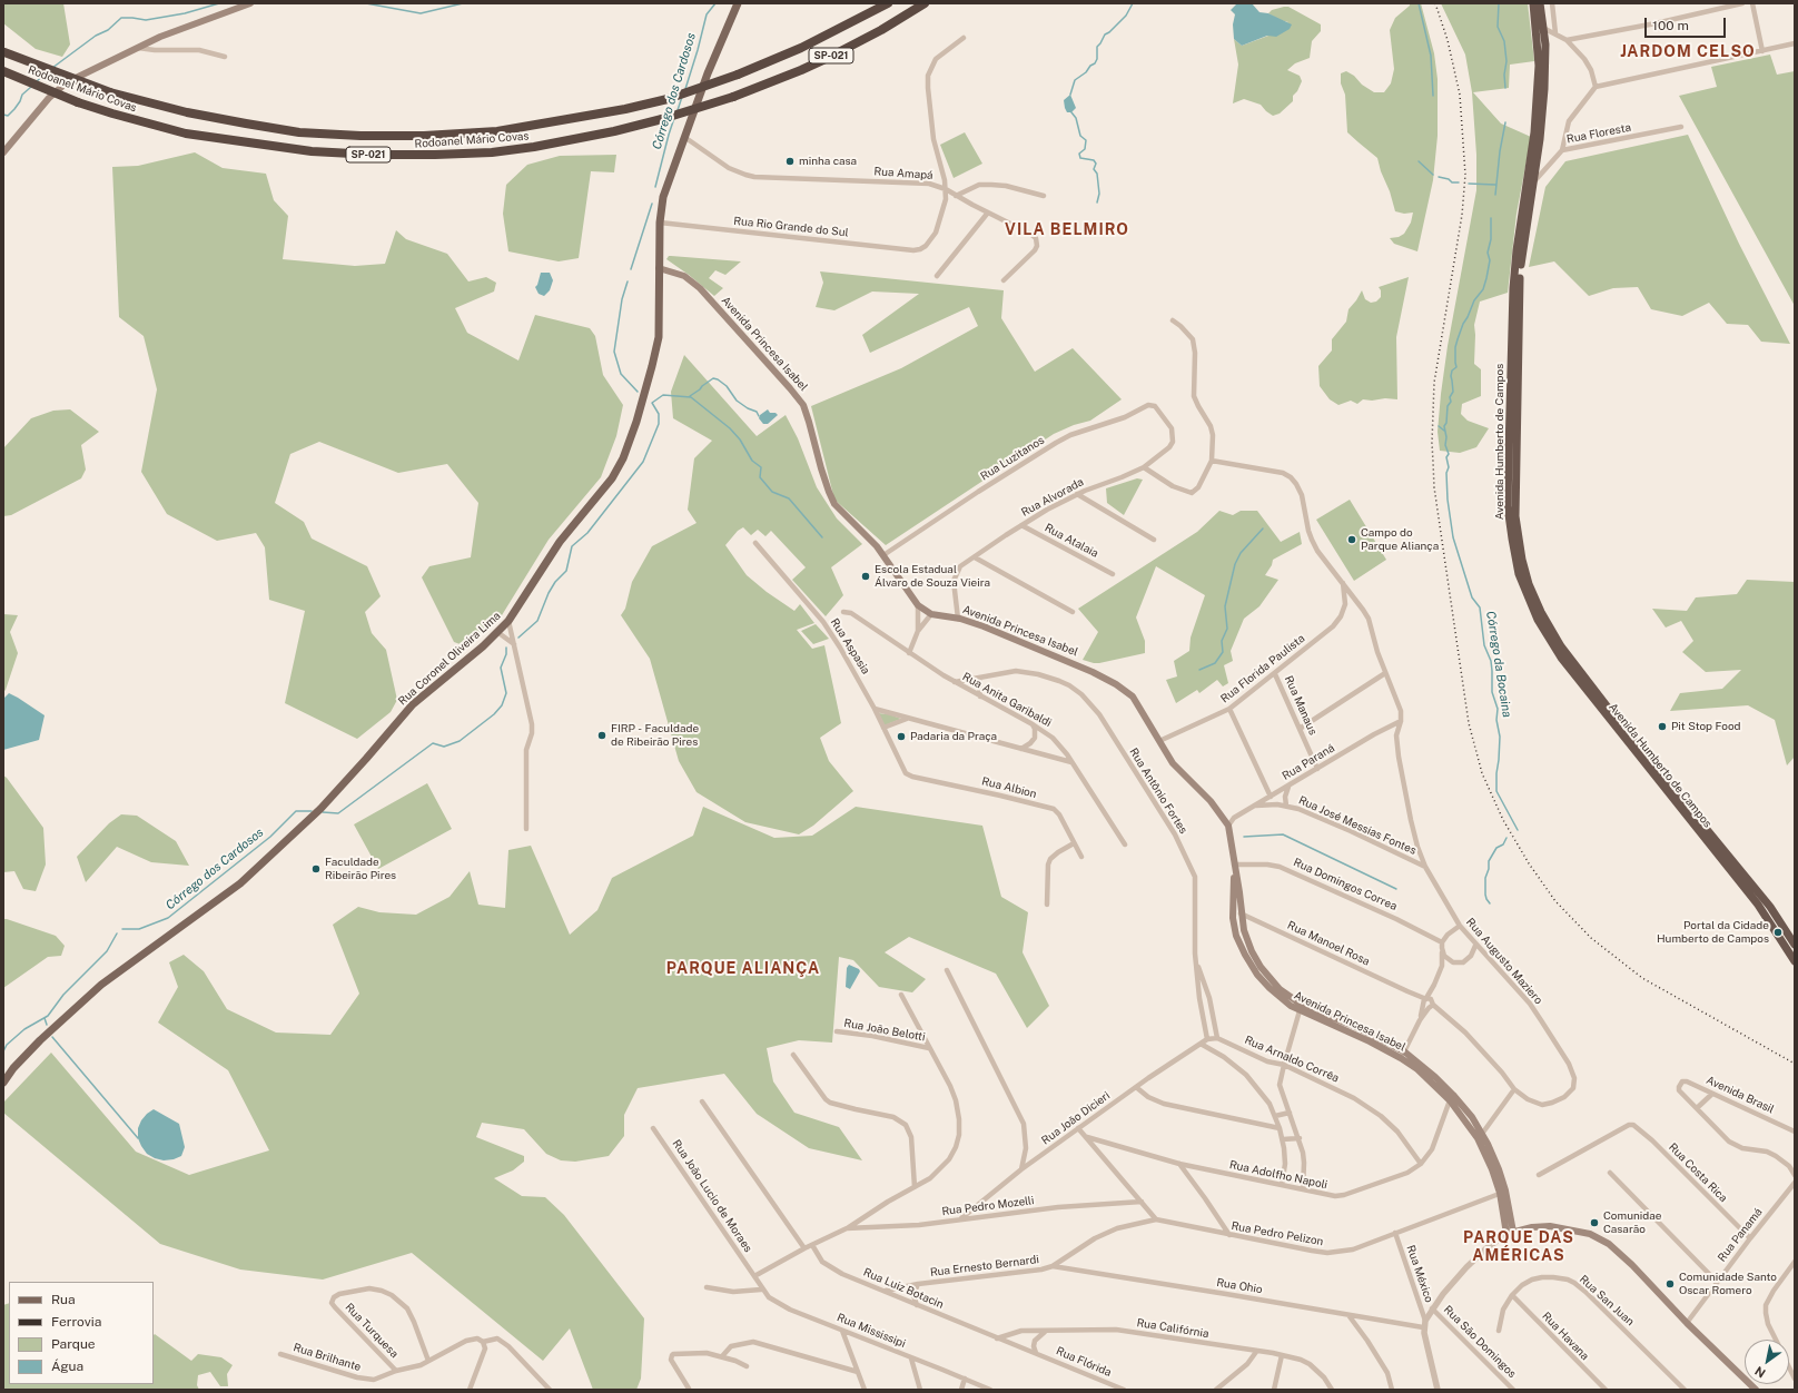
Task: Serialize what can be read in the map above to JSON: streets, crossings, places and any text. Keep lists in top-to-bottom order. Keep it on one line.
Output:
{"streets":{"highway":["SP-021","Rodoanel Mário Covas","Avenida Humberto de Campos"],"main road":["Avenida Princesa Isabel","Rua Coronel Oliveira Lima"],"street":["Rua Floresta","Rua Amapá","Rua Rio Grande do Sul","Rua Luzitanos","Rua Alvorada","Rua Atalaia","Rua Aspasia","Rua Florida Paulista","Rua Anita Garibaldi","Rua Manaus","Rua Paraná","Rua Albion","Rua Antônio Fortes","Rua José Messias Fontes","Rua Domingos Correa","Rua Manoel Rosa","Rua Augusto Maziero","Rua João Belotti","Rua Arnaldo Corrêa","Avenida Brasil","Rua João Dicieri","Rua Costa Rica","Rua Adolfho Napoli","Rua João Lucio de Moraes","Rua Pedro Mozelli","Rua Pedro Pelizon","Rua Panamá","Rua Ernesto Bernardi","Rua México","Rua Ohio","Rua Luiz Botacin","Rua San Juan","Rua Califórnia","Rua Turquesa","Rua Mississipi","Rua Havana","Rua São Domingos","Rua Brilhante","Rua Flórida"]},"crossings":[["Rua Floresta","Avenida Humberto de Campos"],["Rua Amapá","Rua Rio Grande do Sul"],["Rua Amapá","Rua Coronel Oliveira Lima"],["Rua Rio Grande do Sul","Rua Coronel Oliveira Lima"],["Avenida Princesa Isabel","Rua Luzitanos"],["Avenida Princesa Isabel","Rua Alvorada"],["Avenida Princesa Isabel","Rua Coronel Oliveira Lima"],["Avenida Princesa Isabel","Rua Florida Paulista"],["Avenida Princesa Isabel","Rua Paraná"],["Avenida Princesa Isabel","Rua Domingos Correa"],["Avenida Princesa Isabel","Rua Manoel Rosa"],["Avenida Princesa Isabel","Rua Adolfho Napoli"],["Avenida Princesa Isabel","Rua Pedro Pelizon"],["Rua Luzitanos","Rua Alvorada"],["Rua Alvorada","Rua Atalaia"],["Rua Aspasia","Rua Albion"],["Rua Florida Paulista","Rua Manaus"],["Rua Florida Paulista","Rua Augusto Maziero"],["Rua Anita Garibaldi","Rua Antônio Fortes"],["Rua Manaus","Rua Paraná"],["Rua Paraná","Rua José Messias Fontes"],["Rua Paraná","Rua Augusto Maziero"],["Rua Antônio Fortes","Rua João Dicieri"],["Rua José Messias Fontes","Rua Augusto Maziero"],["Rua Domingos Correa","Rua Augusto Maziero"],["Rua Manoel Rosa","Rua Augusto Maziero"],["Rua Arnaldo Corrêa","Rua Adolfho Napoli"],["Rua João Dicieri","Rua Pedro Mozelli"],["Rua Costa Rica","Rua Panamá"],["Rua João Lucio de Moraes","Rua Pedro Mozelli"],["Rua João Lucio de Moraes","Rua Mississipi"],["Rua Pedro Mozelli","Rua Luiz Botacin"],["Rua Pedro Mozelli","Rua Mississipi"],["Rua Pedro Pelizon","Rua Ernesto Bernardi"],["Rua Pedro Pelizon","Rua México"],["Rua Ernesto Bernardi","Rua Ohio"],["Rua Ernesto Bernardi","Rua Luiz Botacin"],["Rua Luiz Botacin","Rua Califórnia"],["Rua Luiz Botacin","Rua Flórida"],["Rua San Juan","Rua Havana"],["Rua Califórnia","Rua Flórida"],["Rua Turquesa","Rua Brilhante"]],"districts":["JARDOM CELSO","VILA BELMIRO","PARQUE ALIANÇA","PARQUE DAS AMÉRICAS"],"water":["Córrego dos Cardosos","Córrego da Bocaina"],"places":["minha casa","Campo do Parque Aliança","Escola Estadual Álvaro de Souza Vieira","Pit Stop Food","FIRP - Faculdade de Ribeirão Pires","Padaria da Praça","Faculdade Ribeirão Pires","Portal da Cidade Humberto de Campos","Comunidae Casarão","Comunidade Santo Oscar Romero"],"legend":["Rua","Ferrovia","Parque","Água"],"scale_bar":"100 m","north":"bottom left"}
